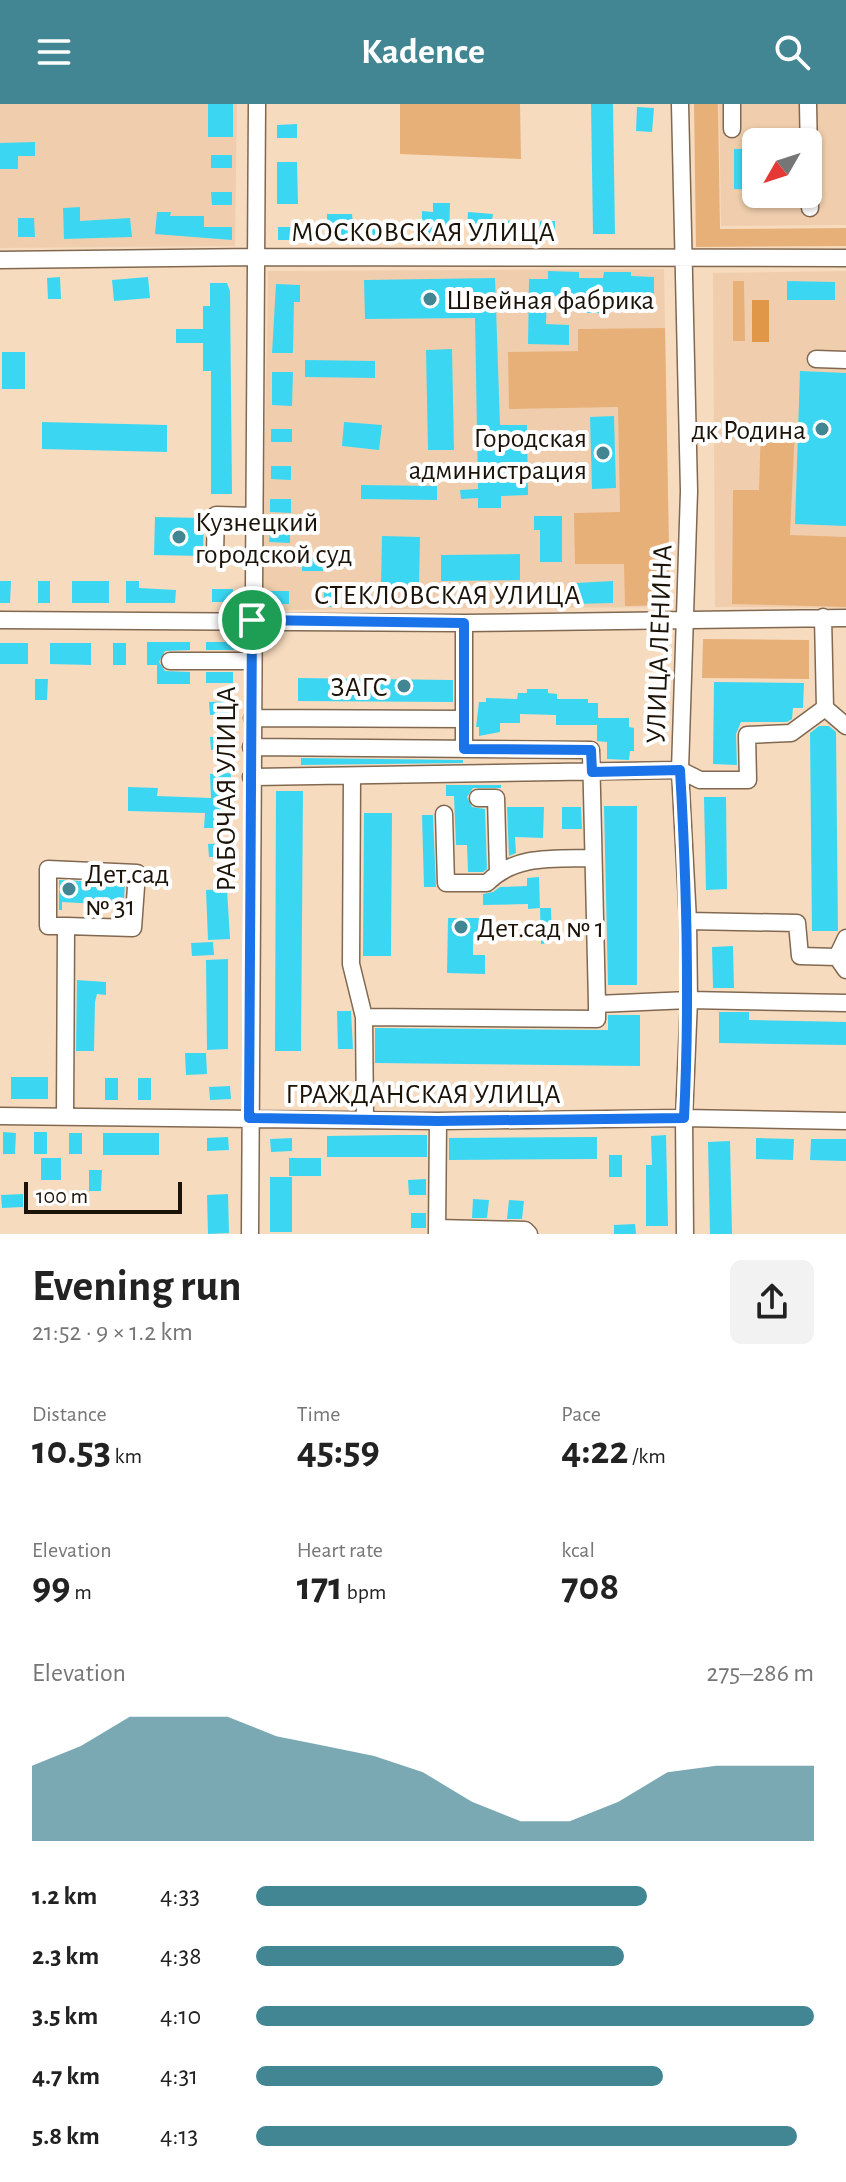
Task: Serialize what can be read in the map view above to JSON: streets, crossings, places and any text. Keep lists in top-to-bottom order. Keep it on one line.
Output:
{"streets":{"street":["МОСКОВСКАЯ УЛИЦА","СТЕКЛОВСКАЯ УЛИЦА","УЛИЦА ЛЕНИНА","РАБОЧАЯ УЛИЦА","ГРАЖДАНСКАЯ УЛИЦА"]},"crossings":[["МОСКОВСКАЯ УЛИЦА","УЛИЦА ЛЕНИНА"],["МОСКОВСКАЯ УЛИЦА","РАБОЧАЯ УЛИЦА"],["СТЕКЛОВСКАЯ УЛИЦА","УЛИЦА ЛЕНИНА"],["СТЕКЛОВСКАЯ УЛИЦА","РАБОЧАЯ УЛИЦА"],["УЛИЦА ЛЕНИНА","ГРАЖДАНСКАЯ УЛИЦА"],["РАБОЧАЯ УЛИЦА","ГРАЖДАНСКАЯ УЛИЦА"]],"places":["Швейная фабрика","дк Родина","Городская администрация","Кузнецкий городской суд","ЗАГС","Дет.сад № 31","Дет.сад № 1"],"scale_bar":"100 m","north":"bottom left","page":{"header":"Kadence","scale":"100 m","heading":["Evening run","21:52 · 9 × 1.2 km"],"stats":[["Distance","10.53 km"],["Time","45:59"],["Pace","4:22 /km"],["Elevation","99 m"],["Heart rate","171 bpm"],["kcal","708"]],"chart":["Elevation","275–286 m"],"list":[{"name":"1.2 km","note":"4:33"},{"name":"2.3 km","note":"4:38"},{"name":"3.5 km","note":"4:10"},{"name":"4.7 km","note":"4:31"},{"name":"5.8 km","note":"4:13"}]}}
